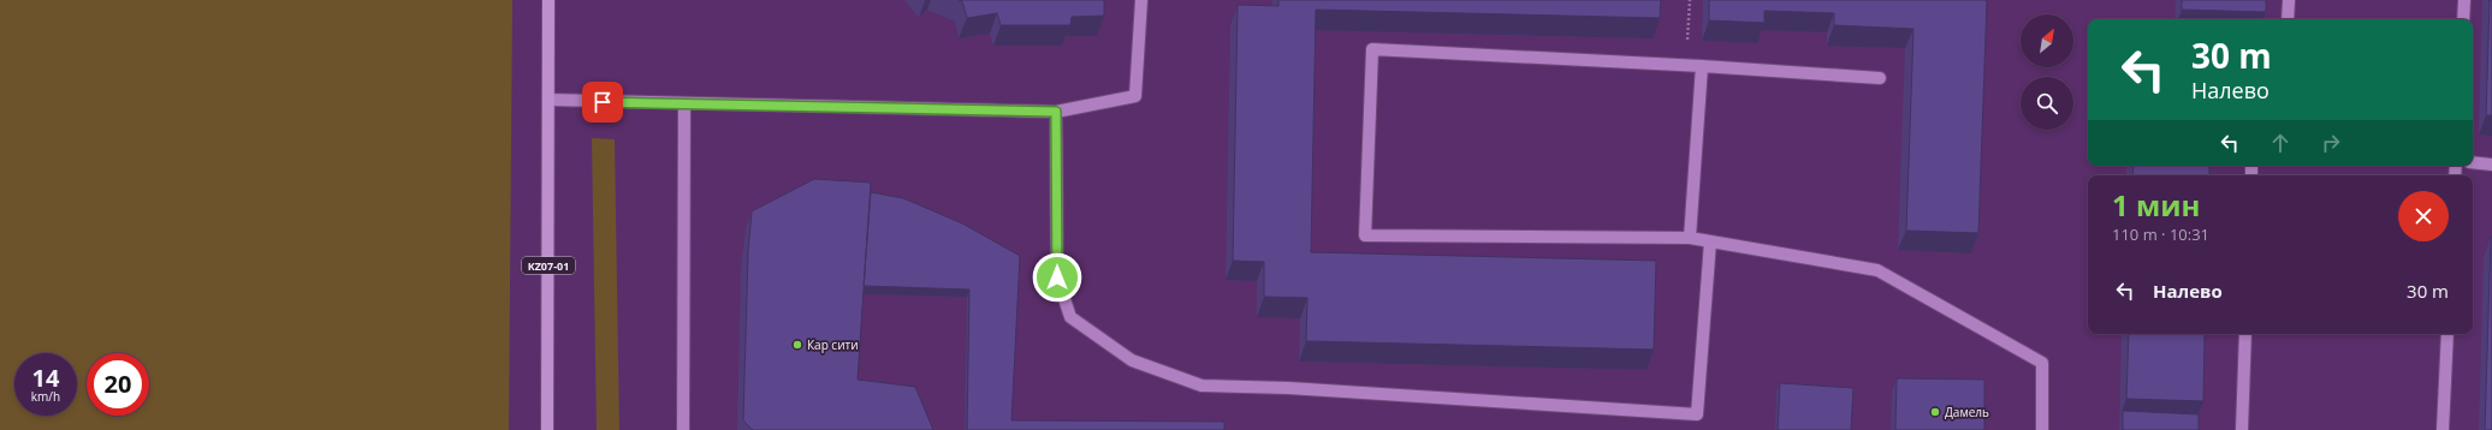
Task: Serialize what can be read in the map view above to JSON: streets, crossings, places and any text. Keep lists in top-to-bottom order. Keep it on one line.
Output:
{"streets":{"main road":["KZ07-01"]},"places":["Кар сити","Дамель"],"north":"top right","page":{"turn":["30 m","Налево"],"heading":["1 мин","110 m · 10:31"],"list":[{"name":"Налево","value":"30 m"}],"speed":"14 km/h","limit":"20"}}
